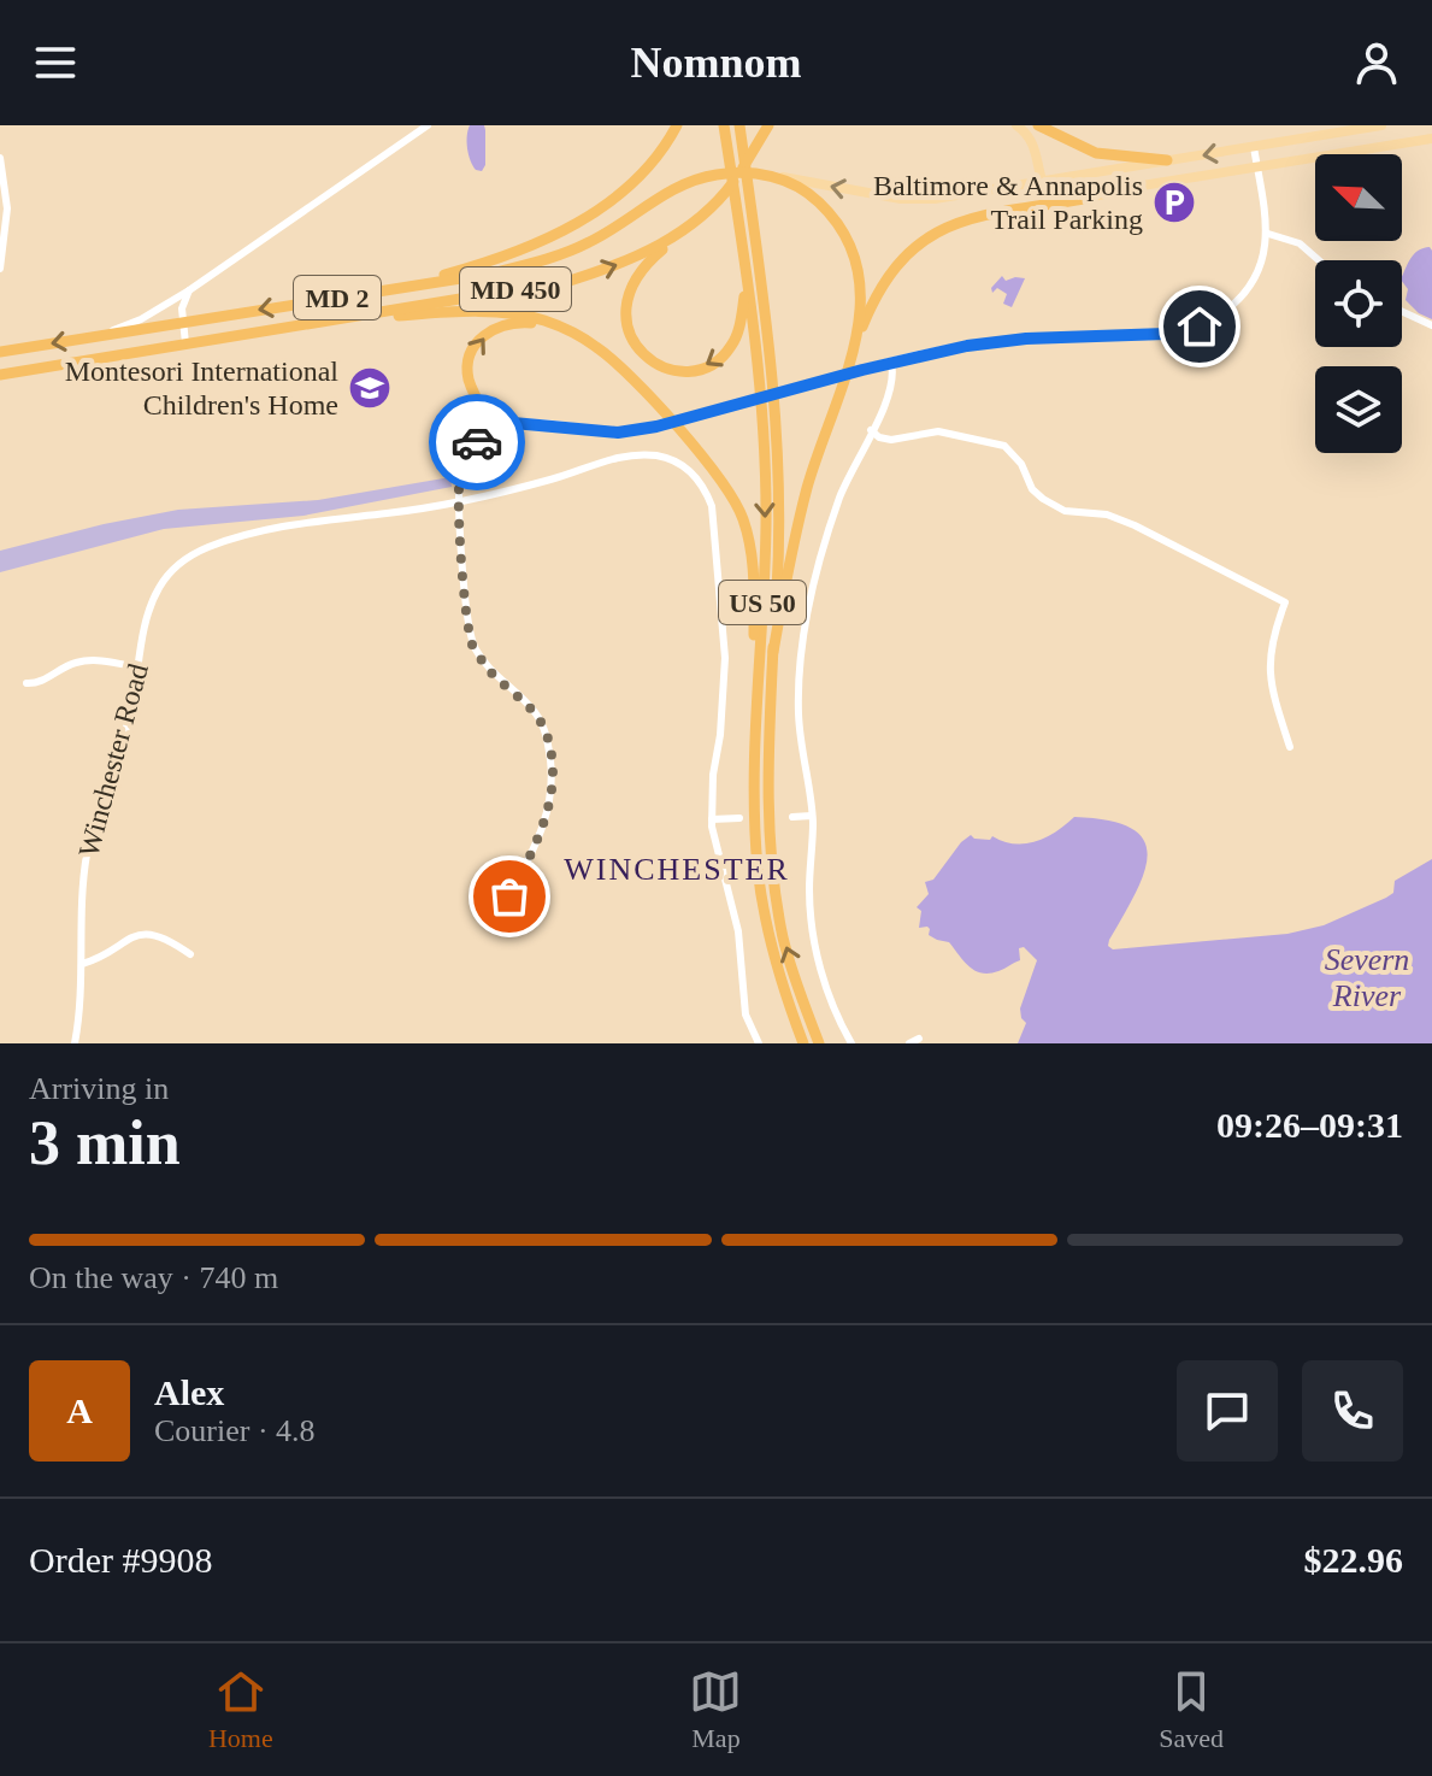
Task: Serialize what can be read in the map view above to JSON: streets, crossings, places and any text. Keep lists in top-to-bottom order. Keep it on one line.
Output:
{"streets":{"highway":["MD 450","MD 2","US 50"],"street":["Winchester Road"]},"crossings":[["MD 450","MD 2"],["MD 2","US 50"]],"districts":["WINCHESTER"],"water":["Severn River"],"places":{"parking":["Baltimore & Annapolis Trail Parking"],"school or university":["Montesori International Children's Home"]},"north":"top left","page":{"header":"Nomnom","heading":["3 min","Arriving in","09:26–09:31"],"panel":["Alex","Courier · 4.8","Order #9908","$22.96"],"bar":"On the way · 740 m","round":"A","tabs":["Home","Map","Saved"]}}
